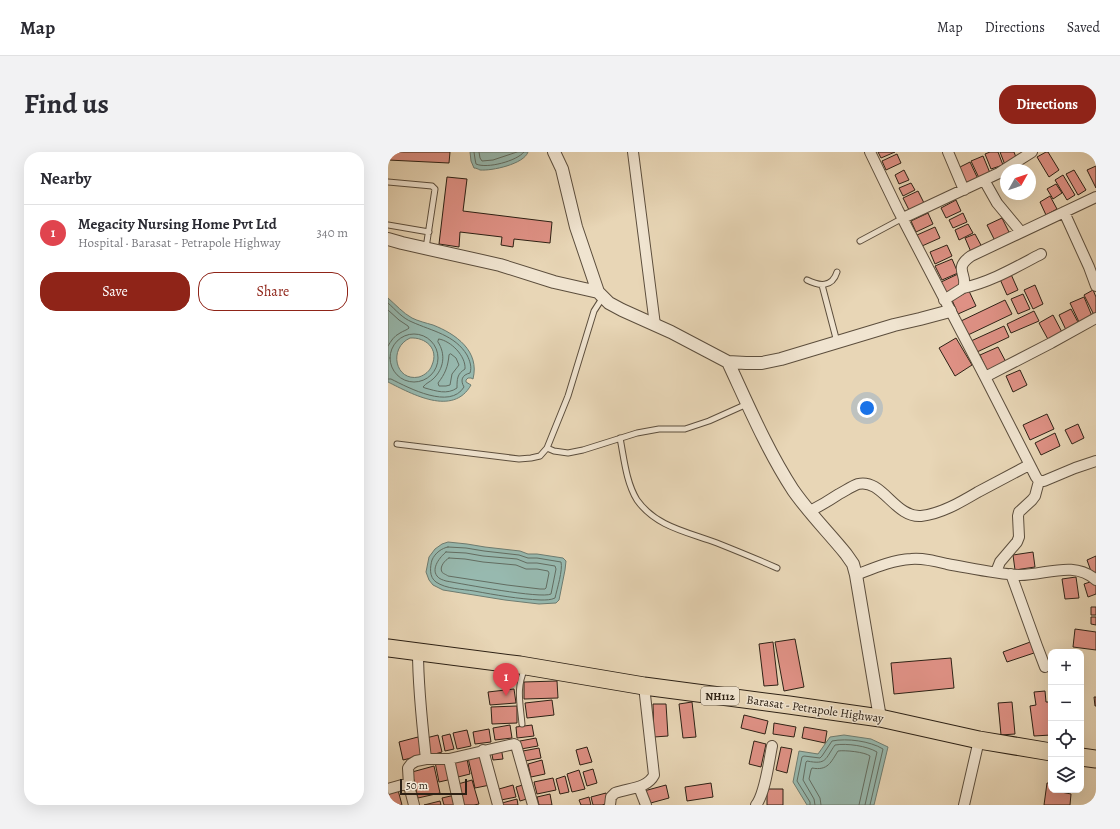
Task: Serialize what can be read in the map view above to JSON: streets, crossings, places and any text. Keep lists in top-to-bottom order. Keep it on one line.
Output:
{"streets":{"highway":["NH112","Barasat - Petrapole Highway"]},"scale_bar":"50 m","north":"top right","page":{"header":"Map","nav":["Map","Directions","Saved"],"title":"Find us","buttons":["Directions",["Save","Share"]],"heading":"Nearby","list":[{"mark":"1","name":"Megacity Nursing Home Pvt Ltd","note":"Hospital · Barasat - Petrapole Highway","value":"340 m"}],"map_buttons":["+","−"],"pins":"1","scale":"50 m"}}
